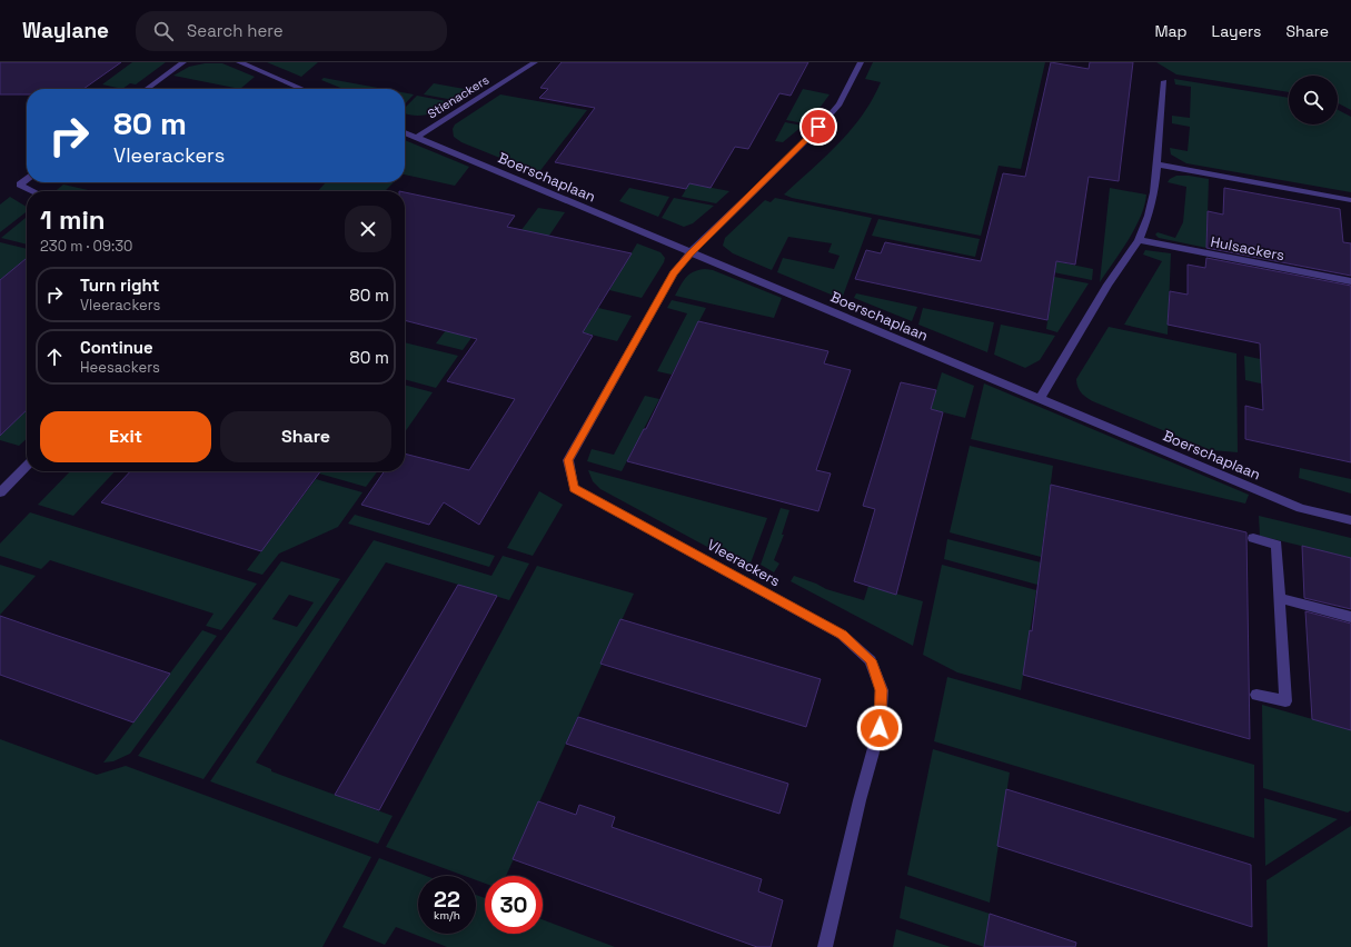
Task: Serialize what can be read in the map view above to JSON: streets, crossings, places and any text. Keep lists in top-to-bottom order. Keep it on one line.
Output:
{"streets":{"street":["Stienackers","Boerschaplaan","Hulsackers","Vleerackers"]},"crossings":[["Stienackers","Boerschaplaan"],["Boerschaplaan","Vleerackers"]],"page":{"header":"Waylane","search":"Search here","nav":["Map","Layers","Share"],"turn":["80 m","Vleerackers"],"heading":["1 min","230 m · 09:30"],"list":[{"name":"Turn right","note":"Vleerackers","value":"80 m"},{"name":"Continue","note":"Heesackers","value":"80 m"}],"buttons":["Exit","Share"],"speed":"22 km/h","limit":"30"}}
